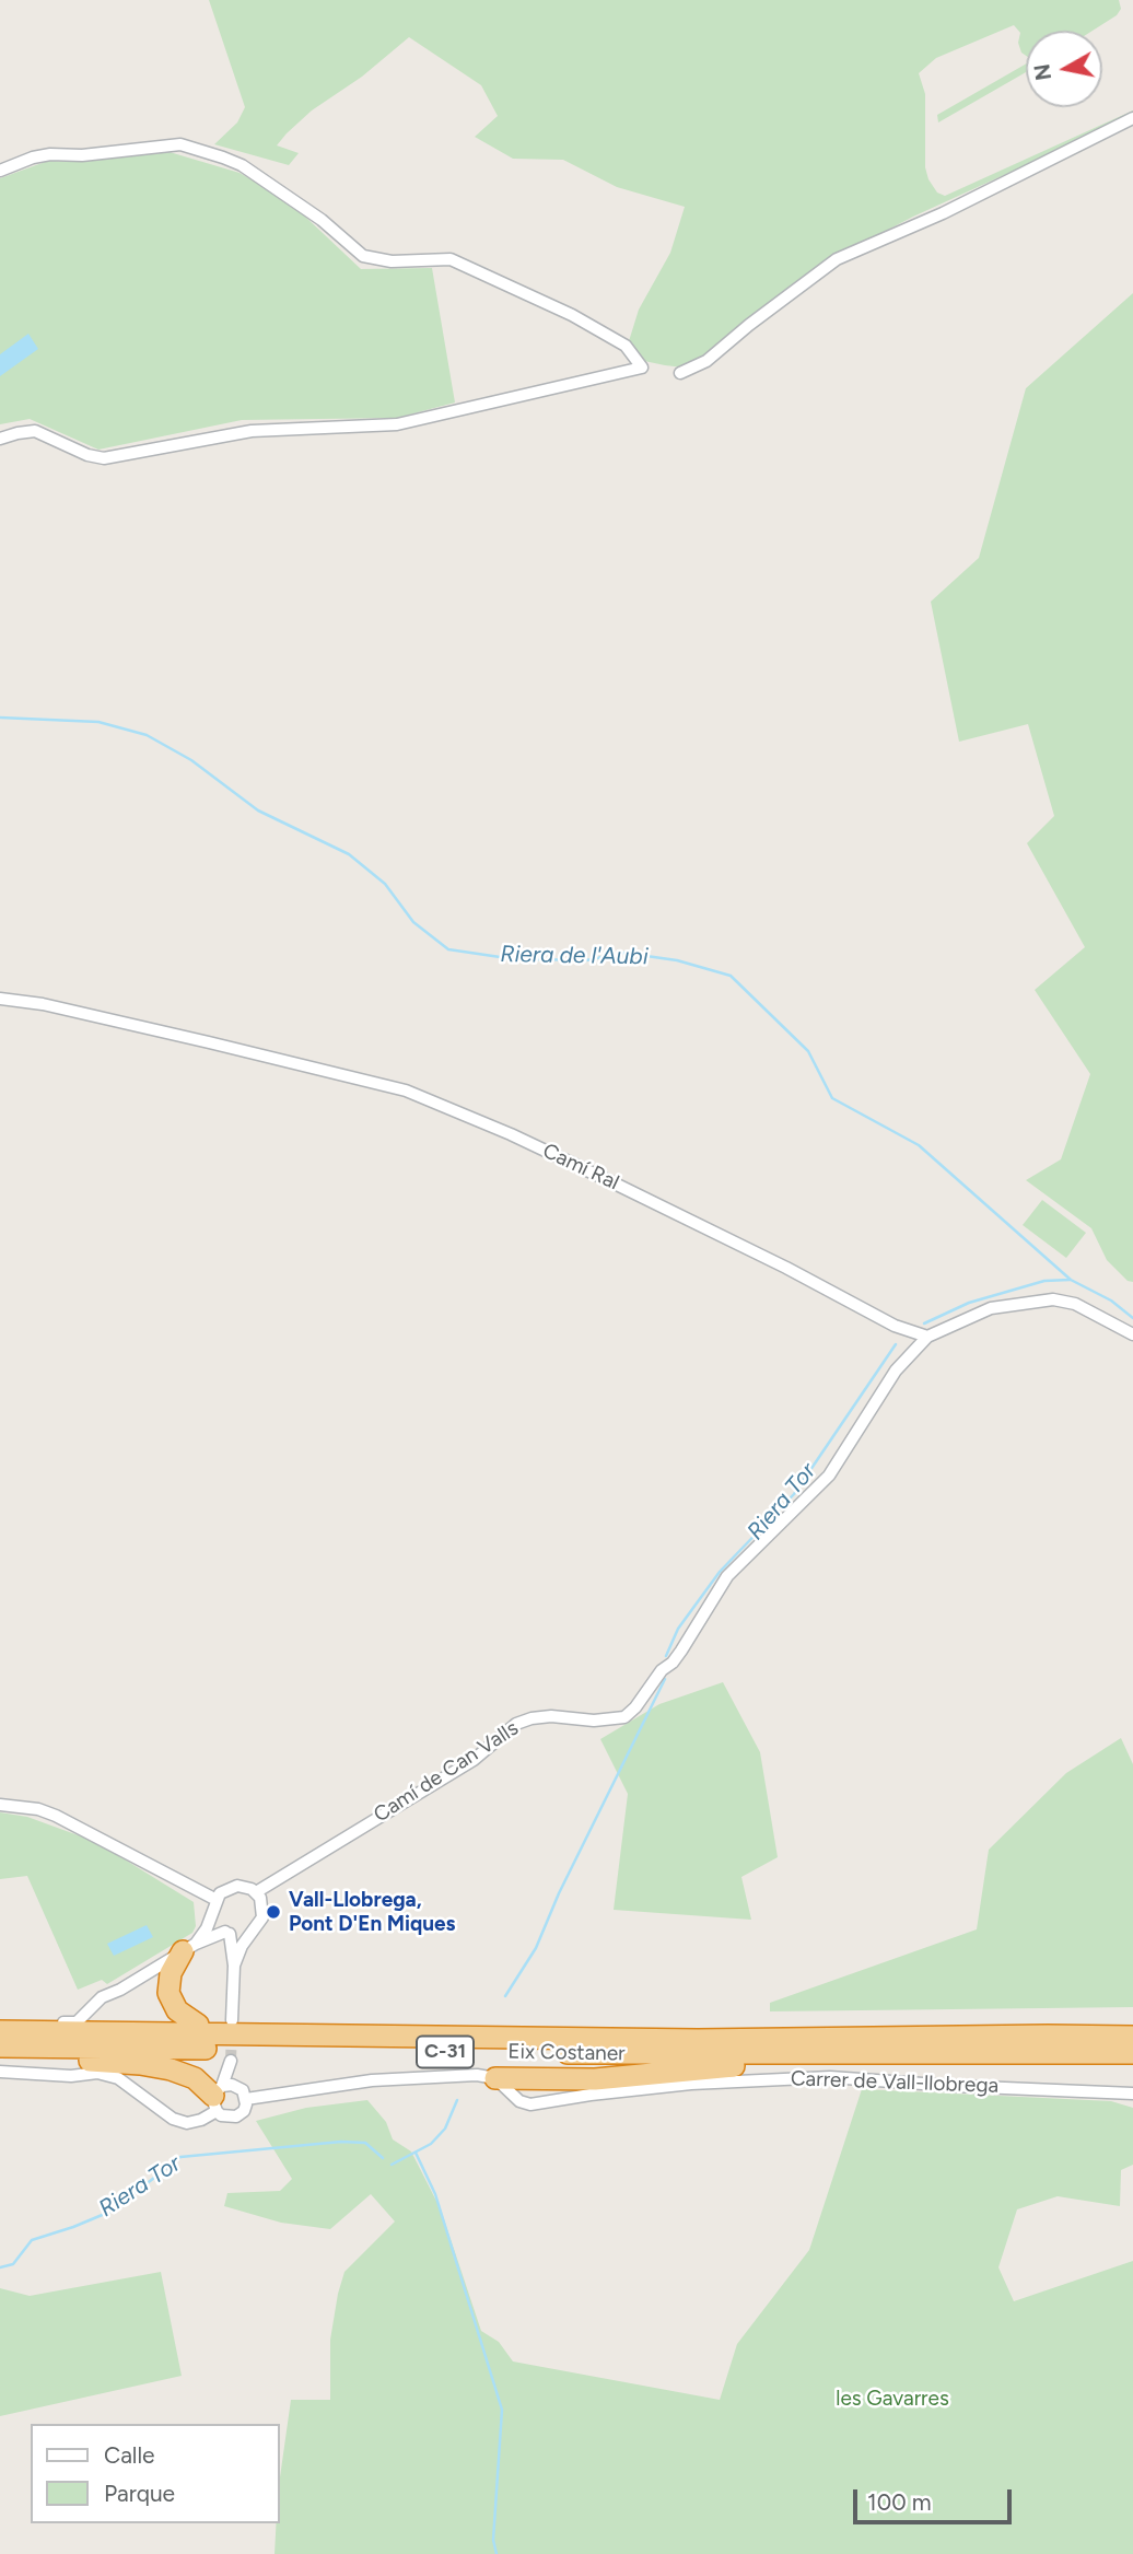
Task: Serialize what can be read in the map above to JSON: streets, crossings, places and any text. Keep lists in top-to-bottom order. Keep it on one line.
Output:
{"streets":{"highway":["C-31","Eix Costaner"],"street":["Camí Ral","Camí de Can Valls","Carrer de Vall-llobrega"]},"crossings":[["Camí Ral","Camí de Can Valls"]],"water":["Riera de l'Aubi","Riera Tor"],"parks":["les Gavarres"],"places":["Vall-Llobrega, Pont D'En Miques"],"legend":["Calle","Parque"],"scale_bar":"100 m","north":"left"}
